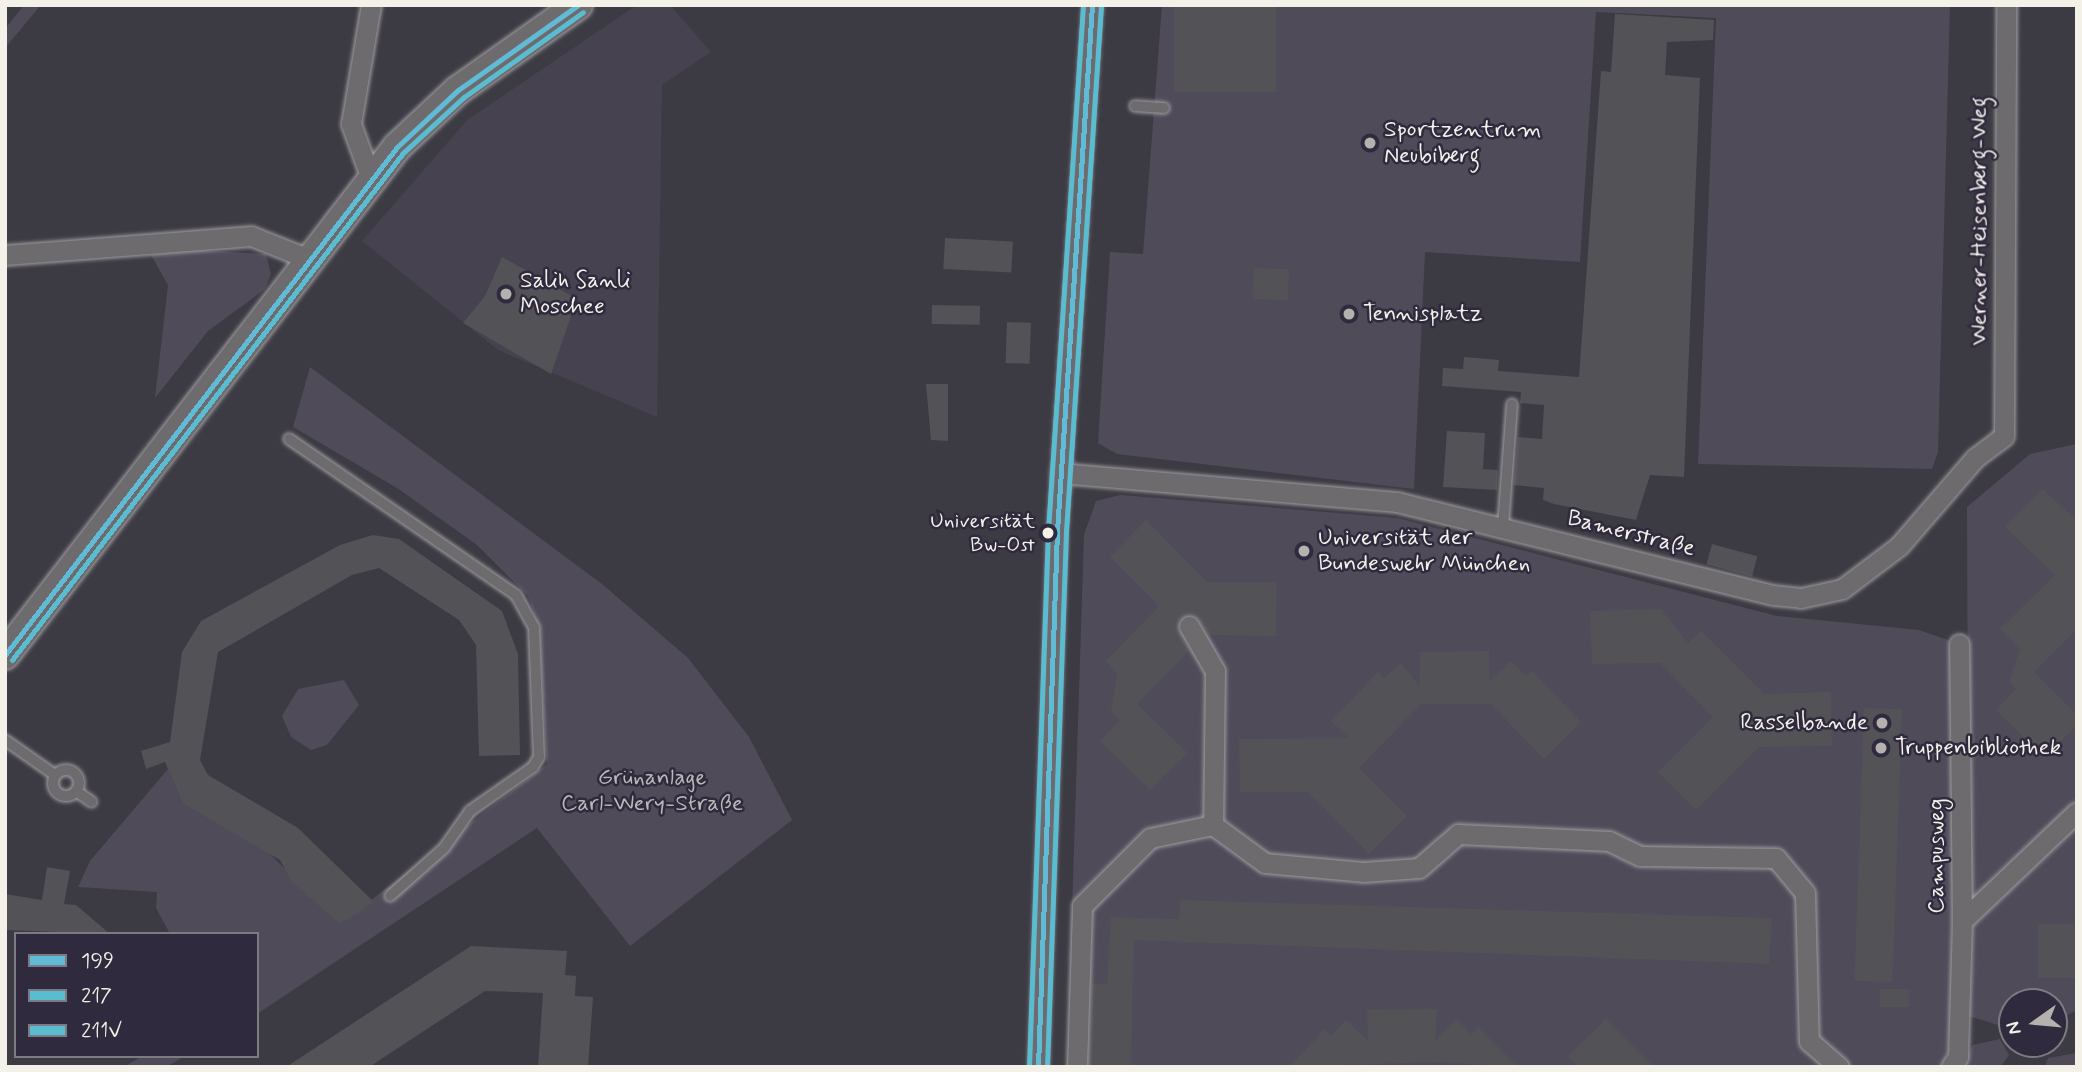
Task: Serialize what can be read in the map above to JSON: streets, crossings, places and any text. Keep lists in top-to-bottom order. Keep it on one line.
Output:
{"streets":{"street":["Werner-Heisenberg-Weg","Bamerstraße","Campusweg"]},"crossings":[["Werner-Heisenberg-Weg","Bamerstraße"]],"parks":["Grünanlage Carl-Wery-Straße"],"places":["Sportzentrum Neubiberg","Salih Sanli Moschee","Tennisplatz","Universität Bw-Ost","Universität der Bundeswehr München","Rasselbande","Truppenbibliothek"],"lines":["transit line 199","transit line 211V","transit line 217"],"legend":["199","217","211V"],"north":"left"}
